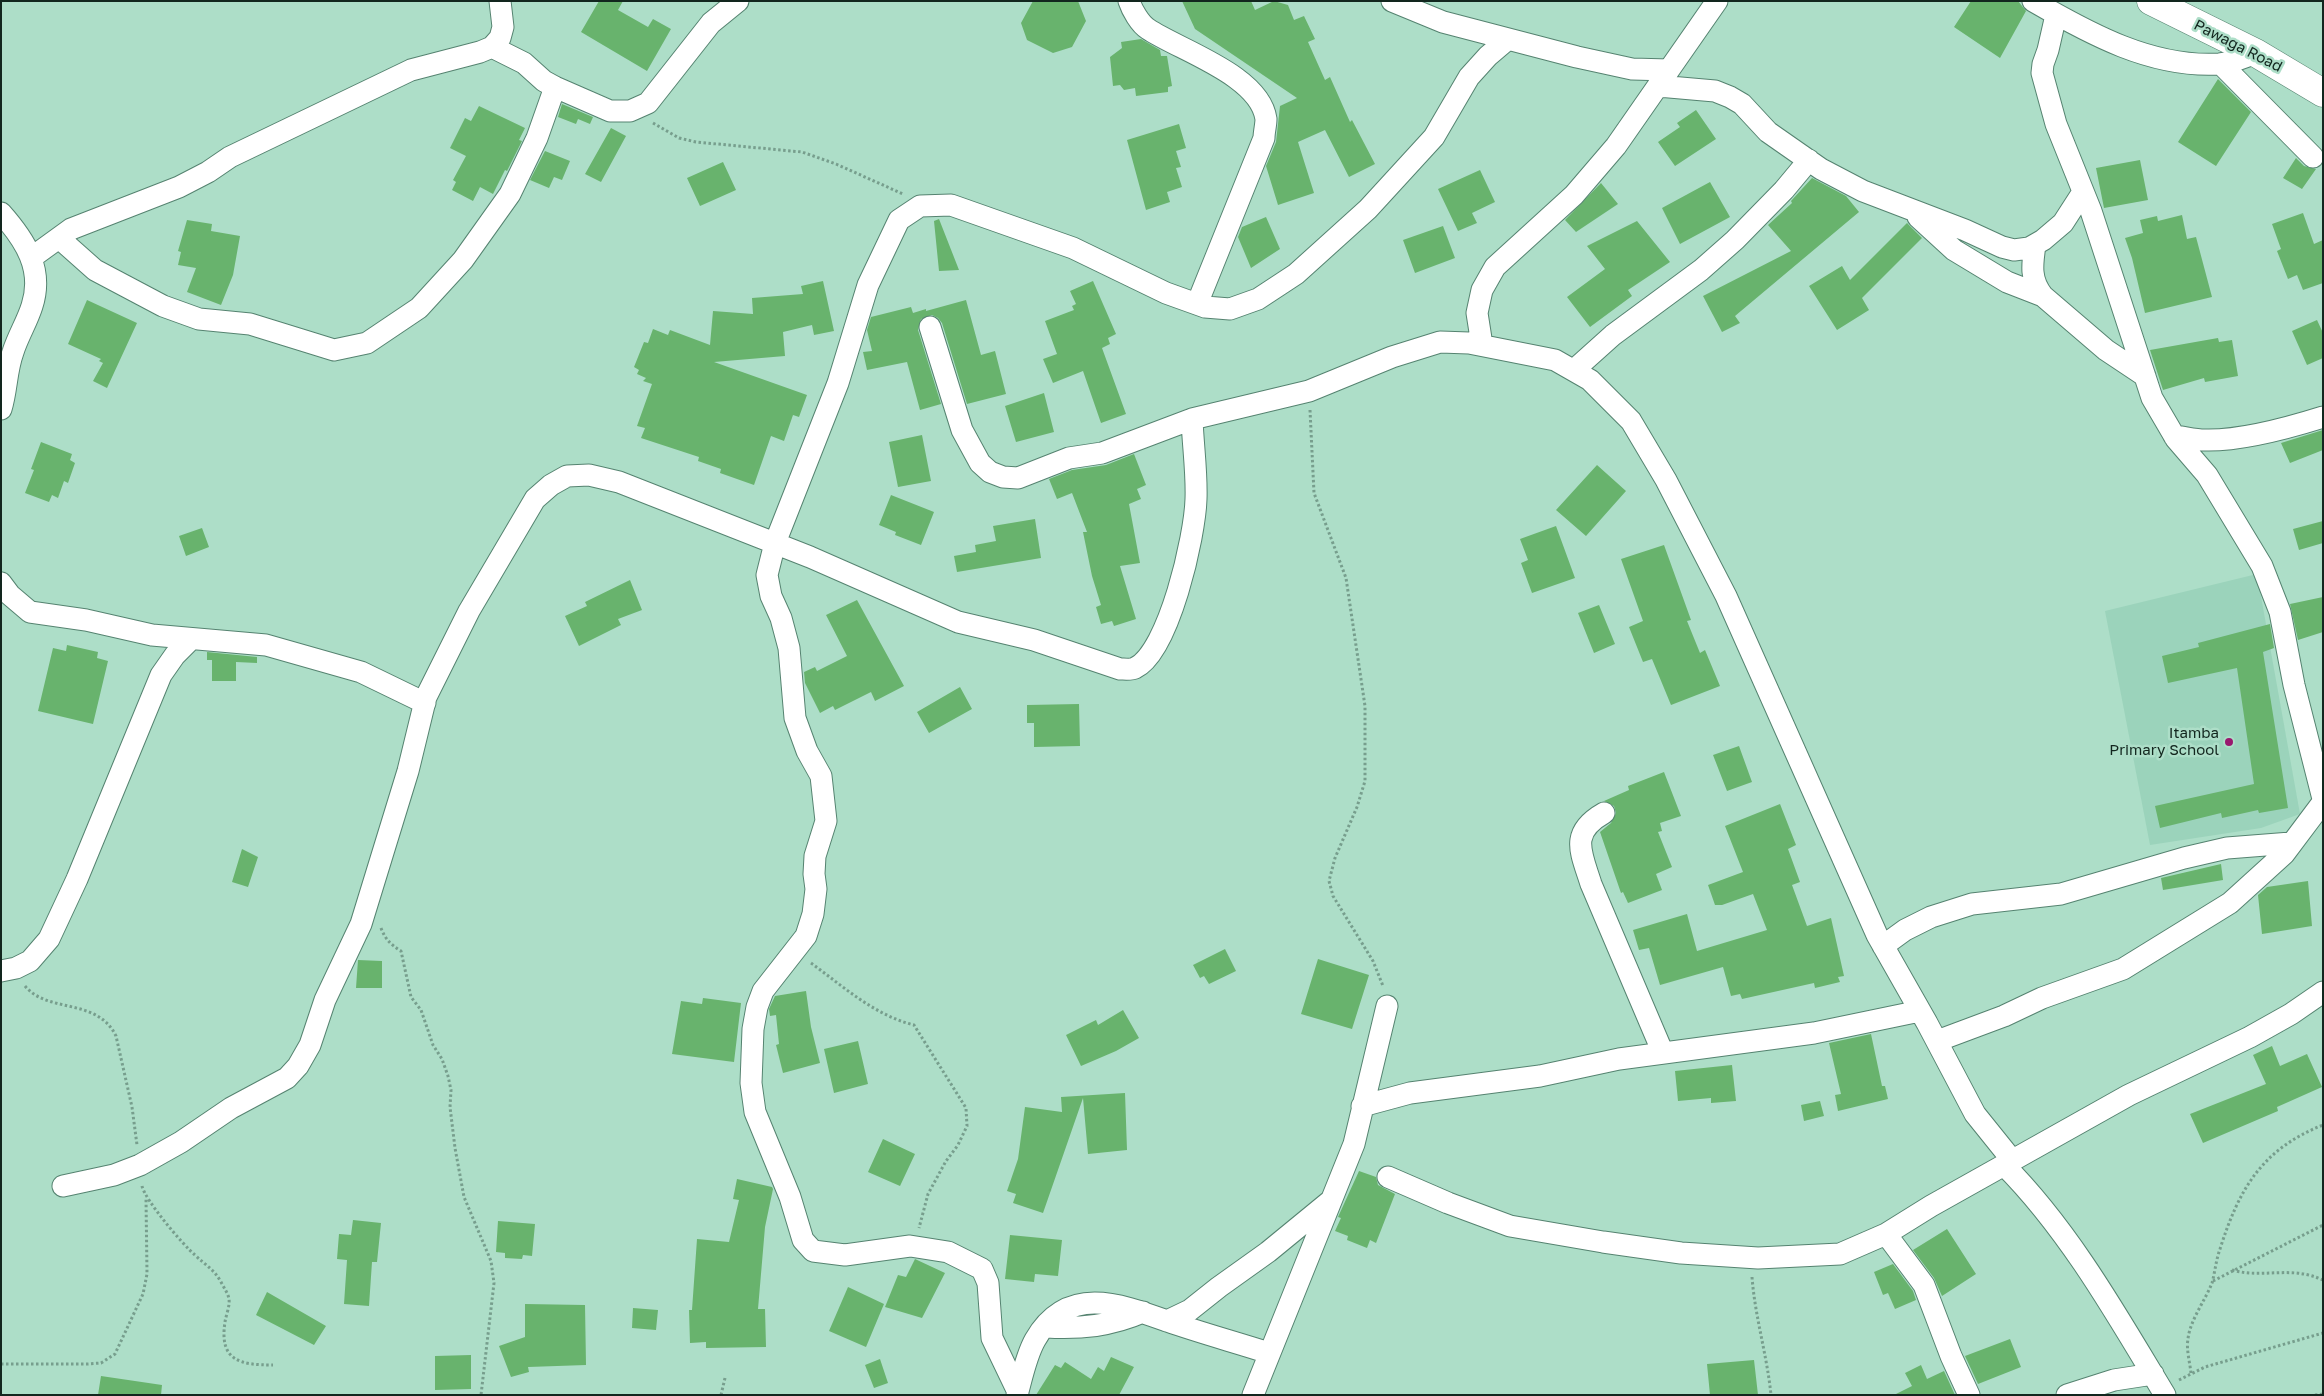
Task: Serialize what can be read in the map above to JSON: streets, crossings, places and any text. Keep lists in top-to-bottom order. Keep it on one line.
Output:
{"streets":{"main road":["Pawaga Road"]},"places":["Itamba Primary School"]}
